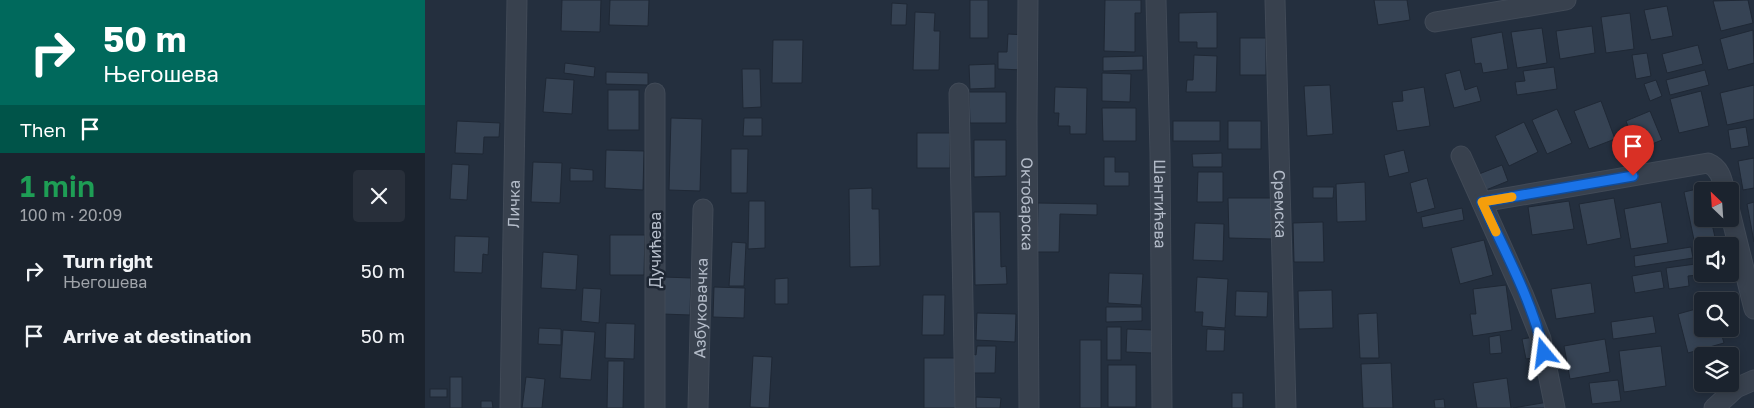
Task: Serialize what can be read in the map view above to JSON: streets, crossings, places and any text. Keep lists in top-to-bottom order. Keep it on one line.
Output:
{"streets":{"street":["Личка","Октобарска","Шантићева","Сремска","Дучићева","Азбуковачка"]},"north":"top left","page":{"turn":["50 m","Његошева"],"then":"Then","heading":["1 min","100 m · 20:09"],"list":[{"name":"Turn right","note":"Његошева","value":"50 m"},{"name":"Arrive at destination","value":"50 m"}]}}
